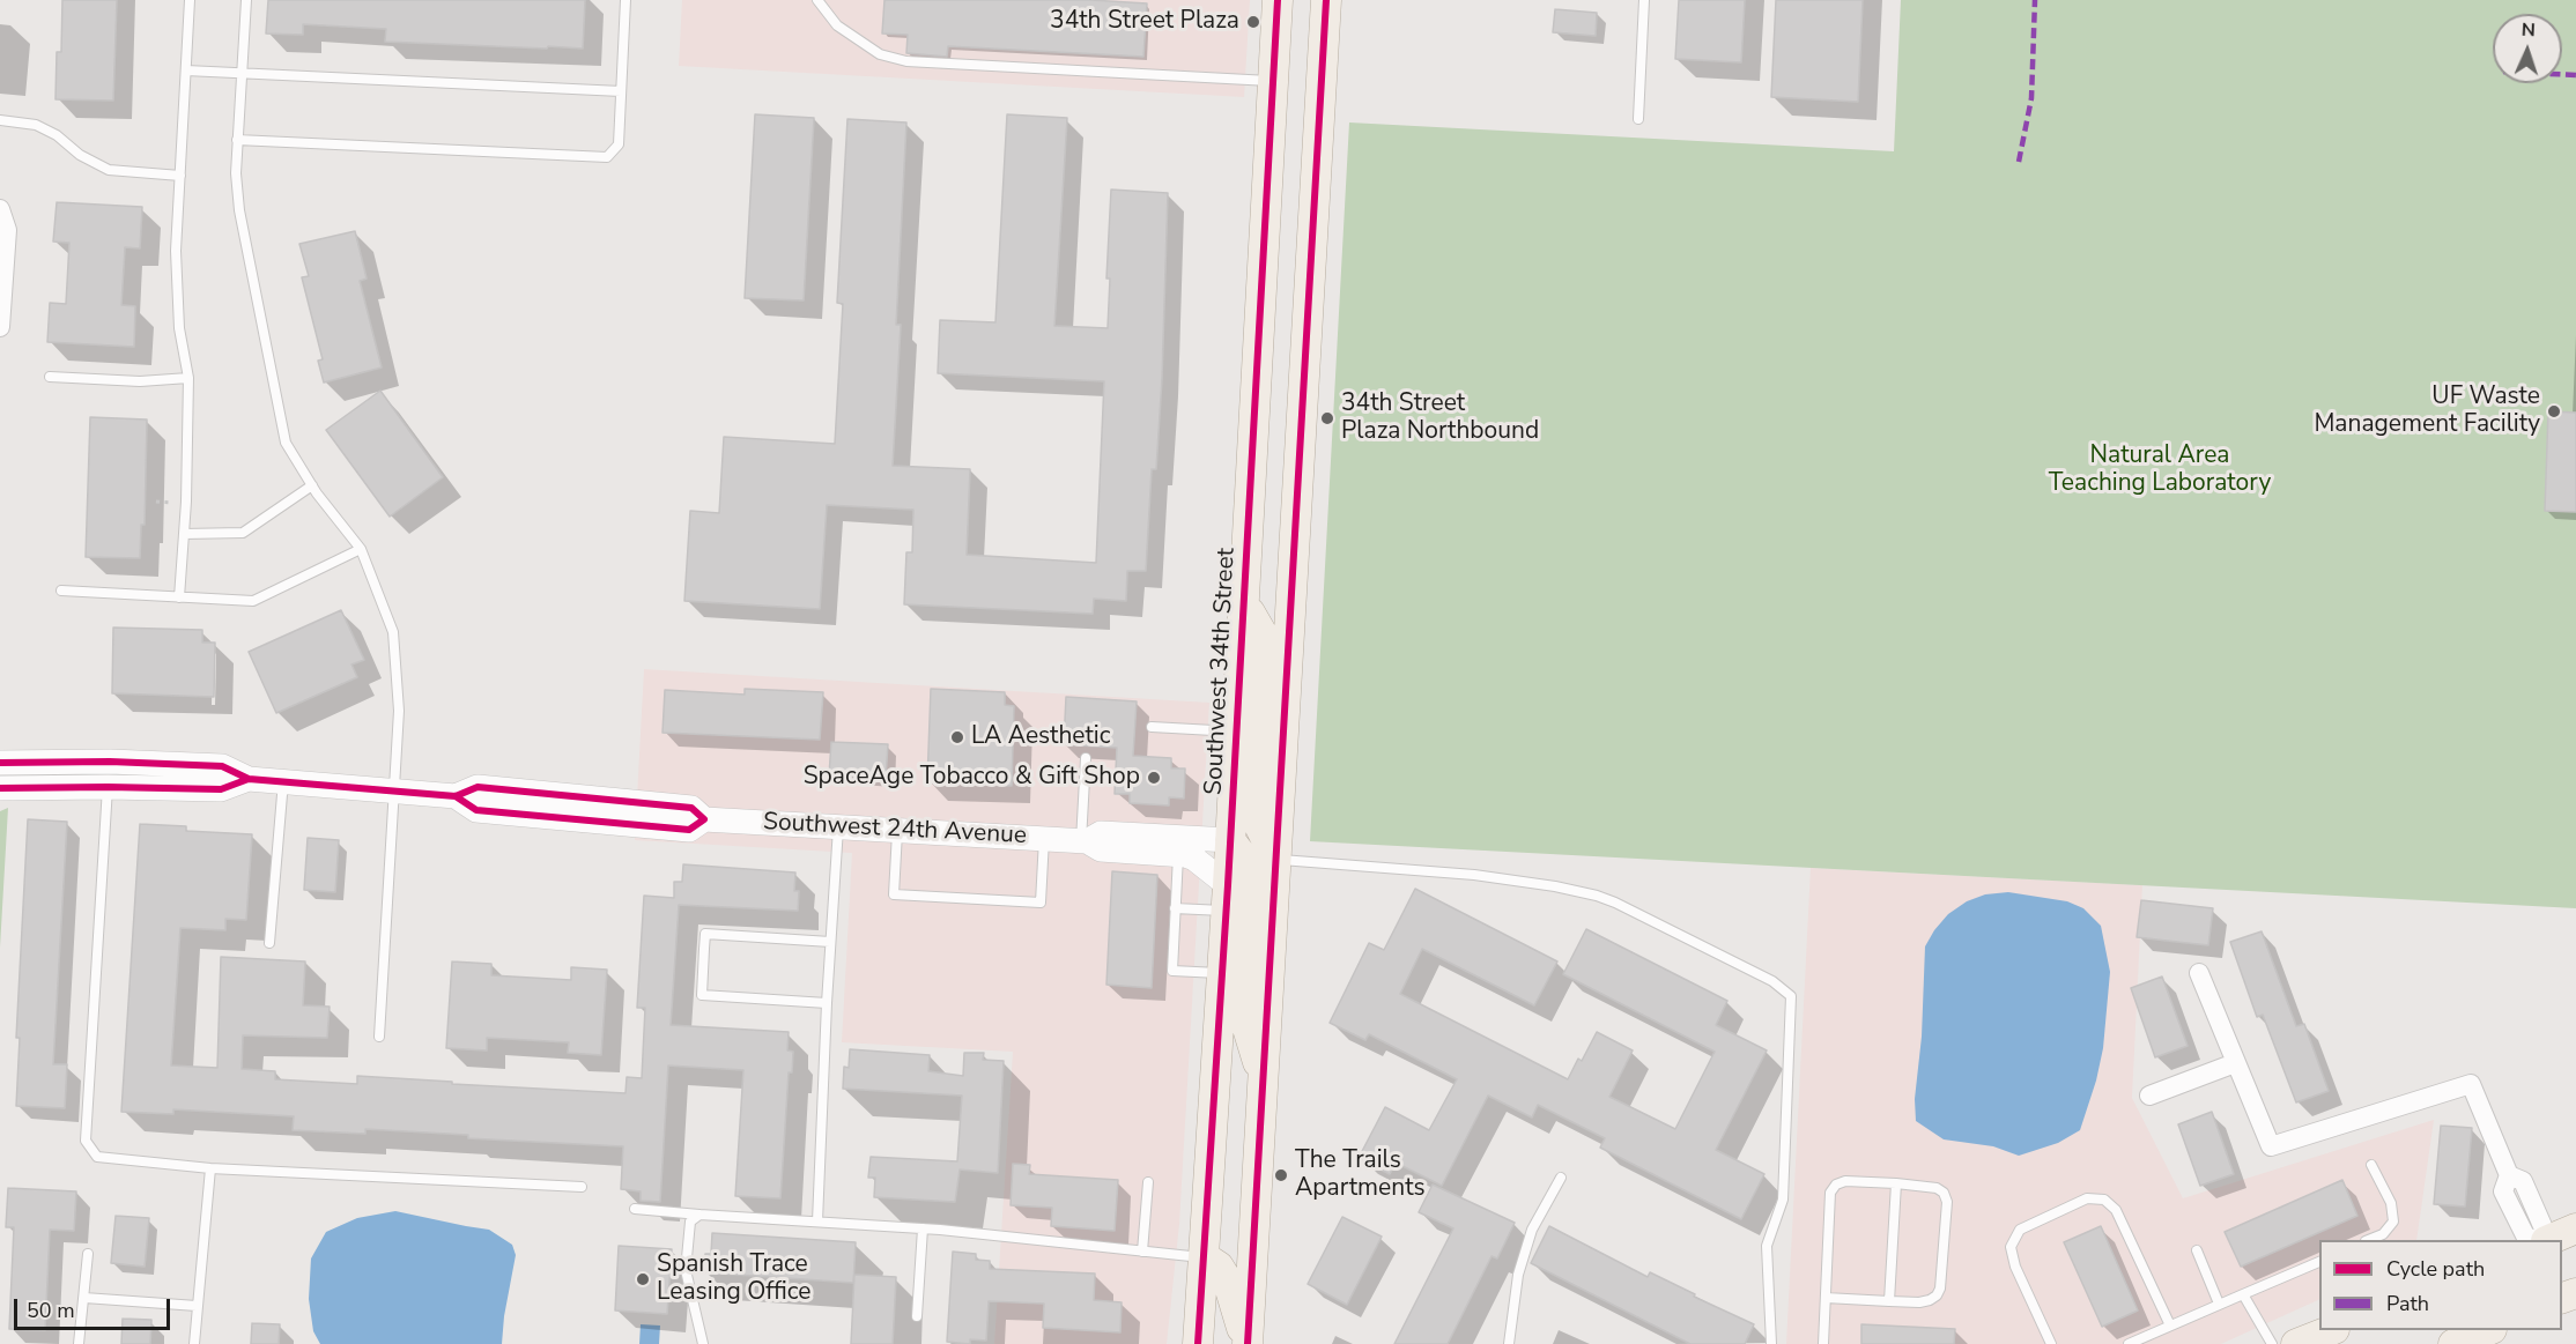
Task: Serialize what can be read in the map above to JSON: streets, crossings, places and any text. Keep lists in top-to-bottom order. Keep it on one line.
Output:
{"streets":{"main road":["Southwest 34th Street"],"street":["Southwest 24th Avenue"]},"crossings":[["Southwest 34th Street","Southwest 24th Avenue"]],"parks":["Natural Area Teaching Laboratory"],"places":["34th Street Plaza","UF Waste Management Facility","34th Street Plaza Northbound","LA Aesthetic","SpaceAge Tobacco & Gift Shop","The Trails Apartments","Spanish Trace Leasing Office"],"legend":["Cycle path","Path"],"scale_bar":"50 m","north":"top"}
